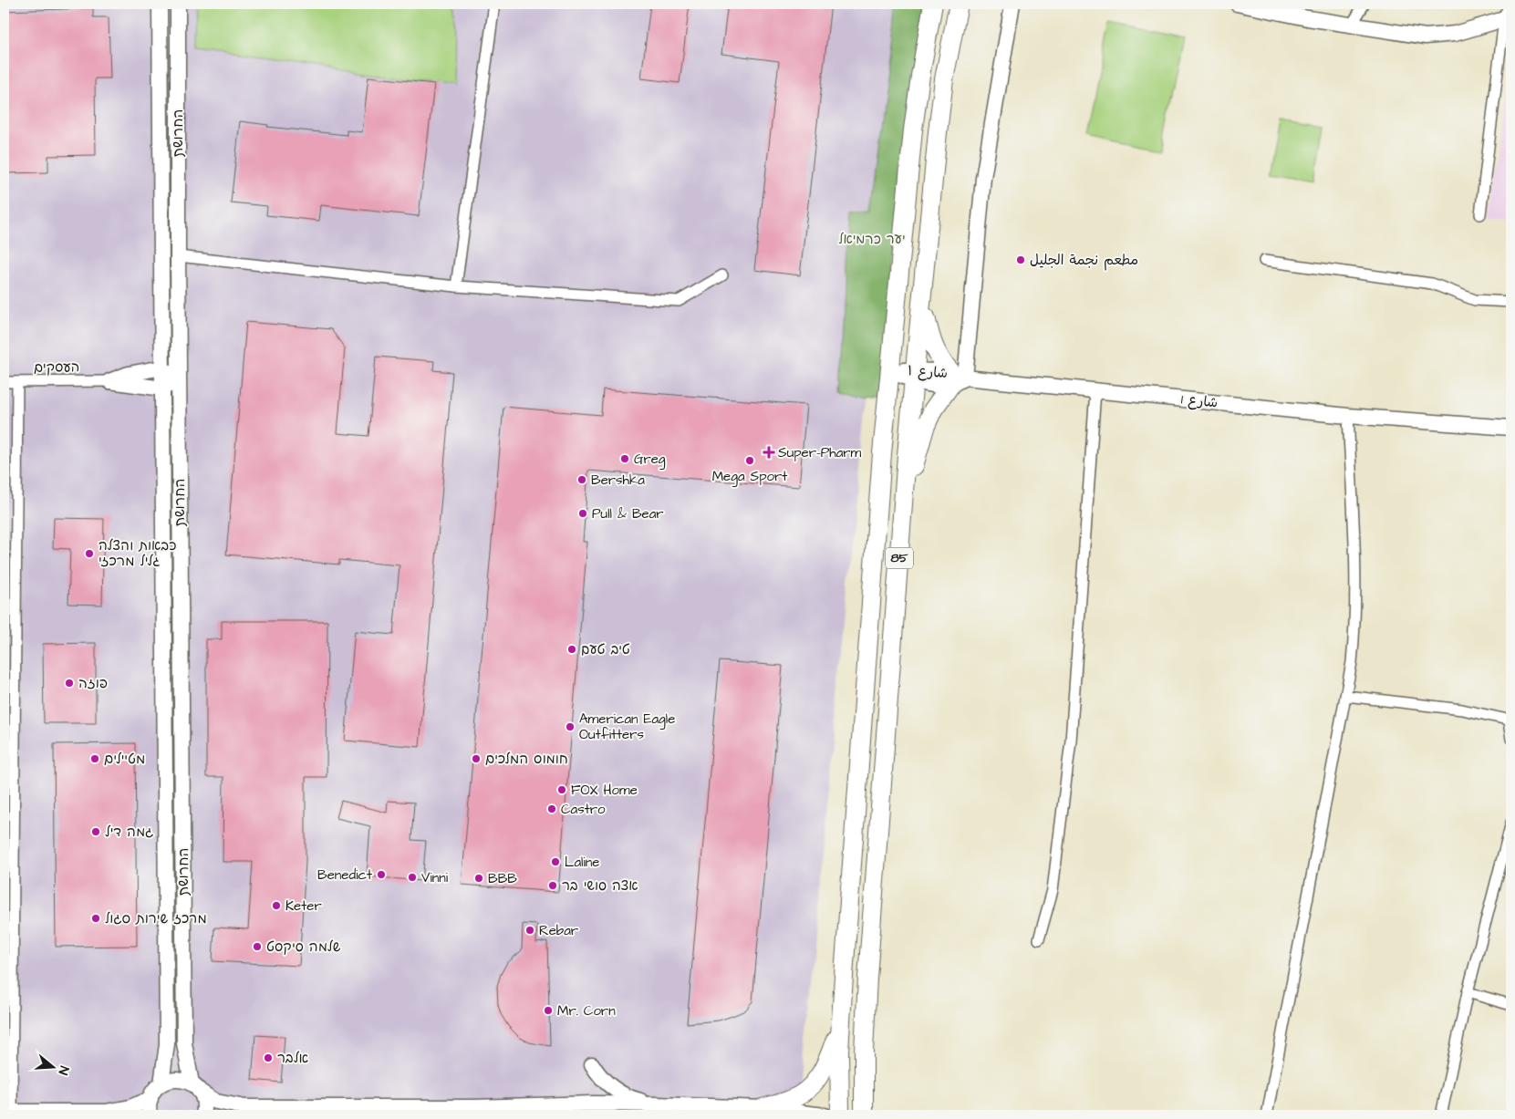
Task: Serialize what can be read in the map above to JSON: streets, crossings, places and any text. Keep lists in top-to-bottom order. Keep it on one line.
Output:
{"streets":{"highway":["85"],"street":["החרושת","העסקים","شارع 1"]},"crossings":[["شارع 1","85"]],"parks":["יער כרמיאל"],"places":{"other":["مطعم نجمة الجليل","Greg","Mega Sport","Bershka","Pull & Bear","כבאות והצלה גליל מרכזי","טיב טעם","פוזה","American Eagle Outfitters","מטיילים","חומוס המלכים","FOX Home","Castro","גמה דיל","Laline","Benedict","Vinni","BBB","אצה סושי בר","Keter","מרכז שירות סגול","Rebar","שלמה סיקסט","Mr. Corn","אלבר"],"health":["Super-Pharm"]},"north":"right"}
